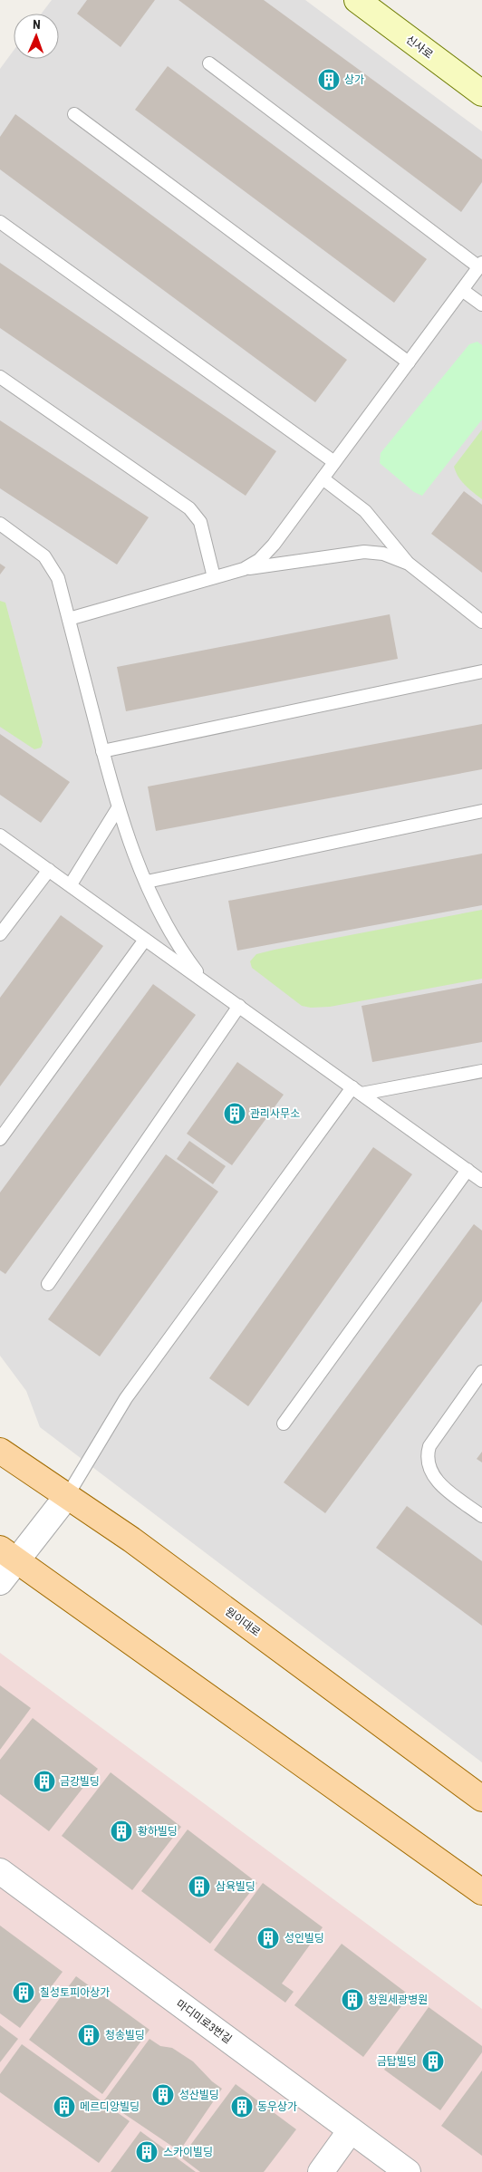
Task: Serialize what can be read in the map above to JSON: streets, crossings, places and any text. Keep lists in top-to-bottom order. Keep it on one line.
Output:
{"streets":{"main road":["신사로","원이대로"],"street":["마디미로3번길"]},"places":{"building":["상가","관리사무소","금강빌딩","황하빌딩","삼육빌딩","성인빌딩","칠성토피아상가","창원세광병원","청송빌딩","금탑빌딩","성산빌딩","메르디앙빌딩","동우상가","스카이빌딩"]},"north":"top"}
